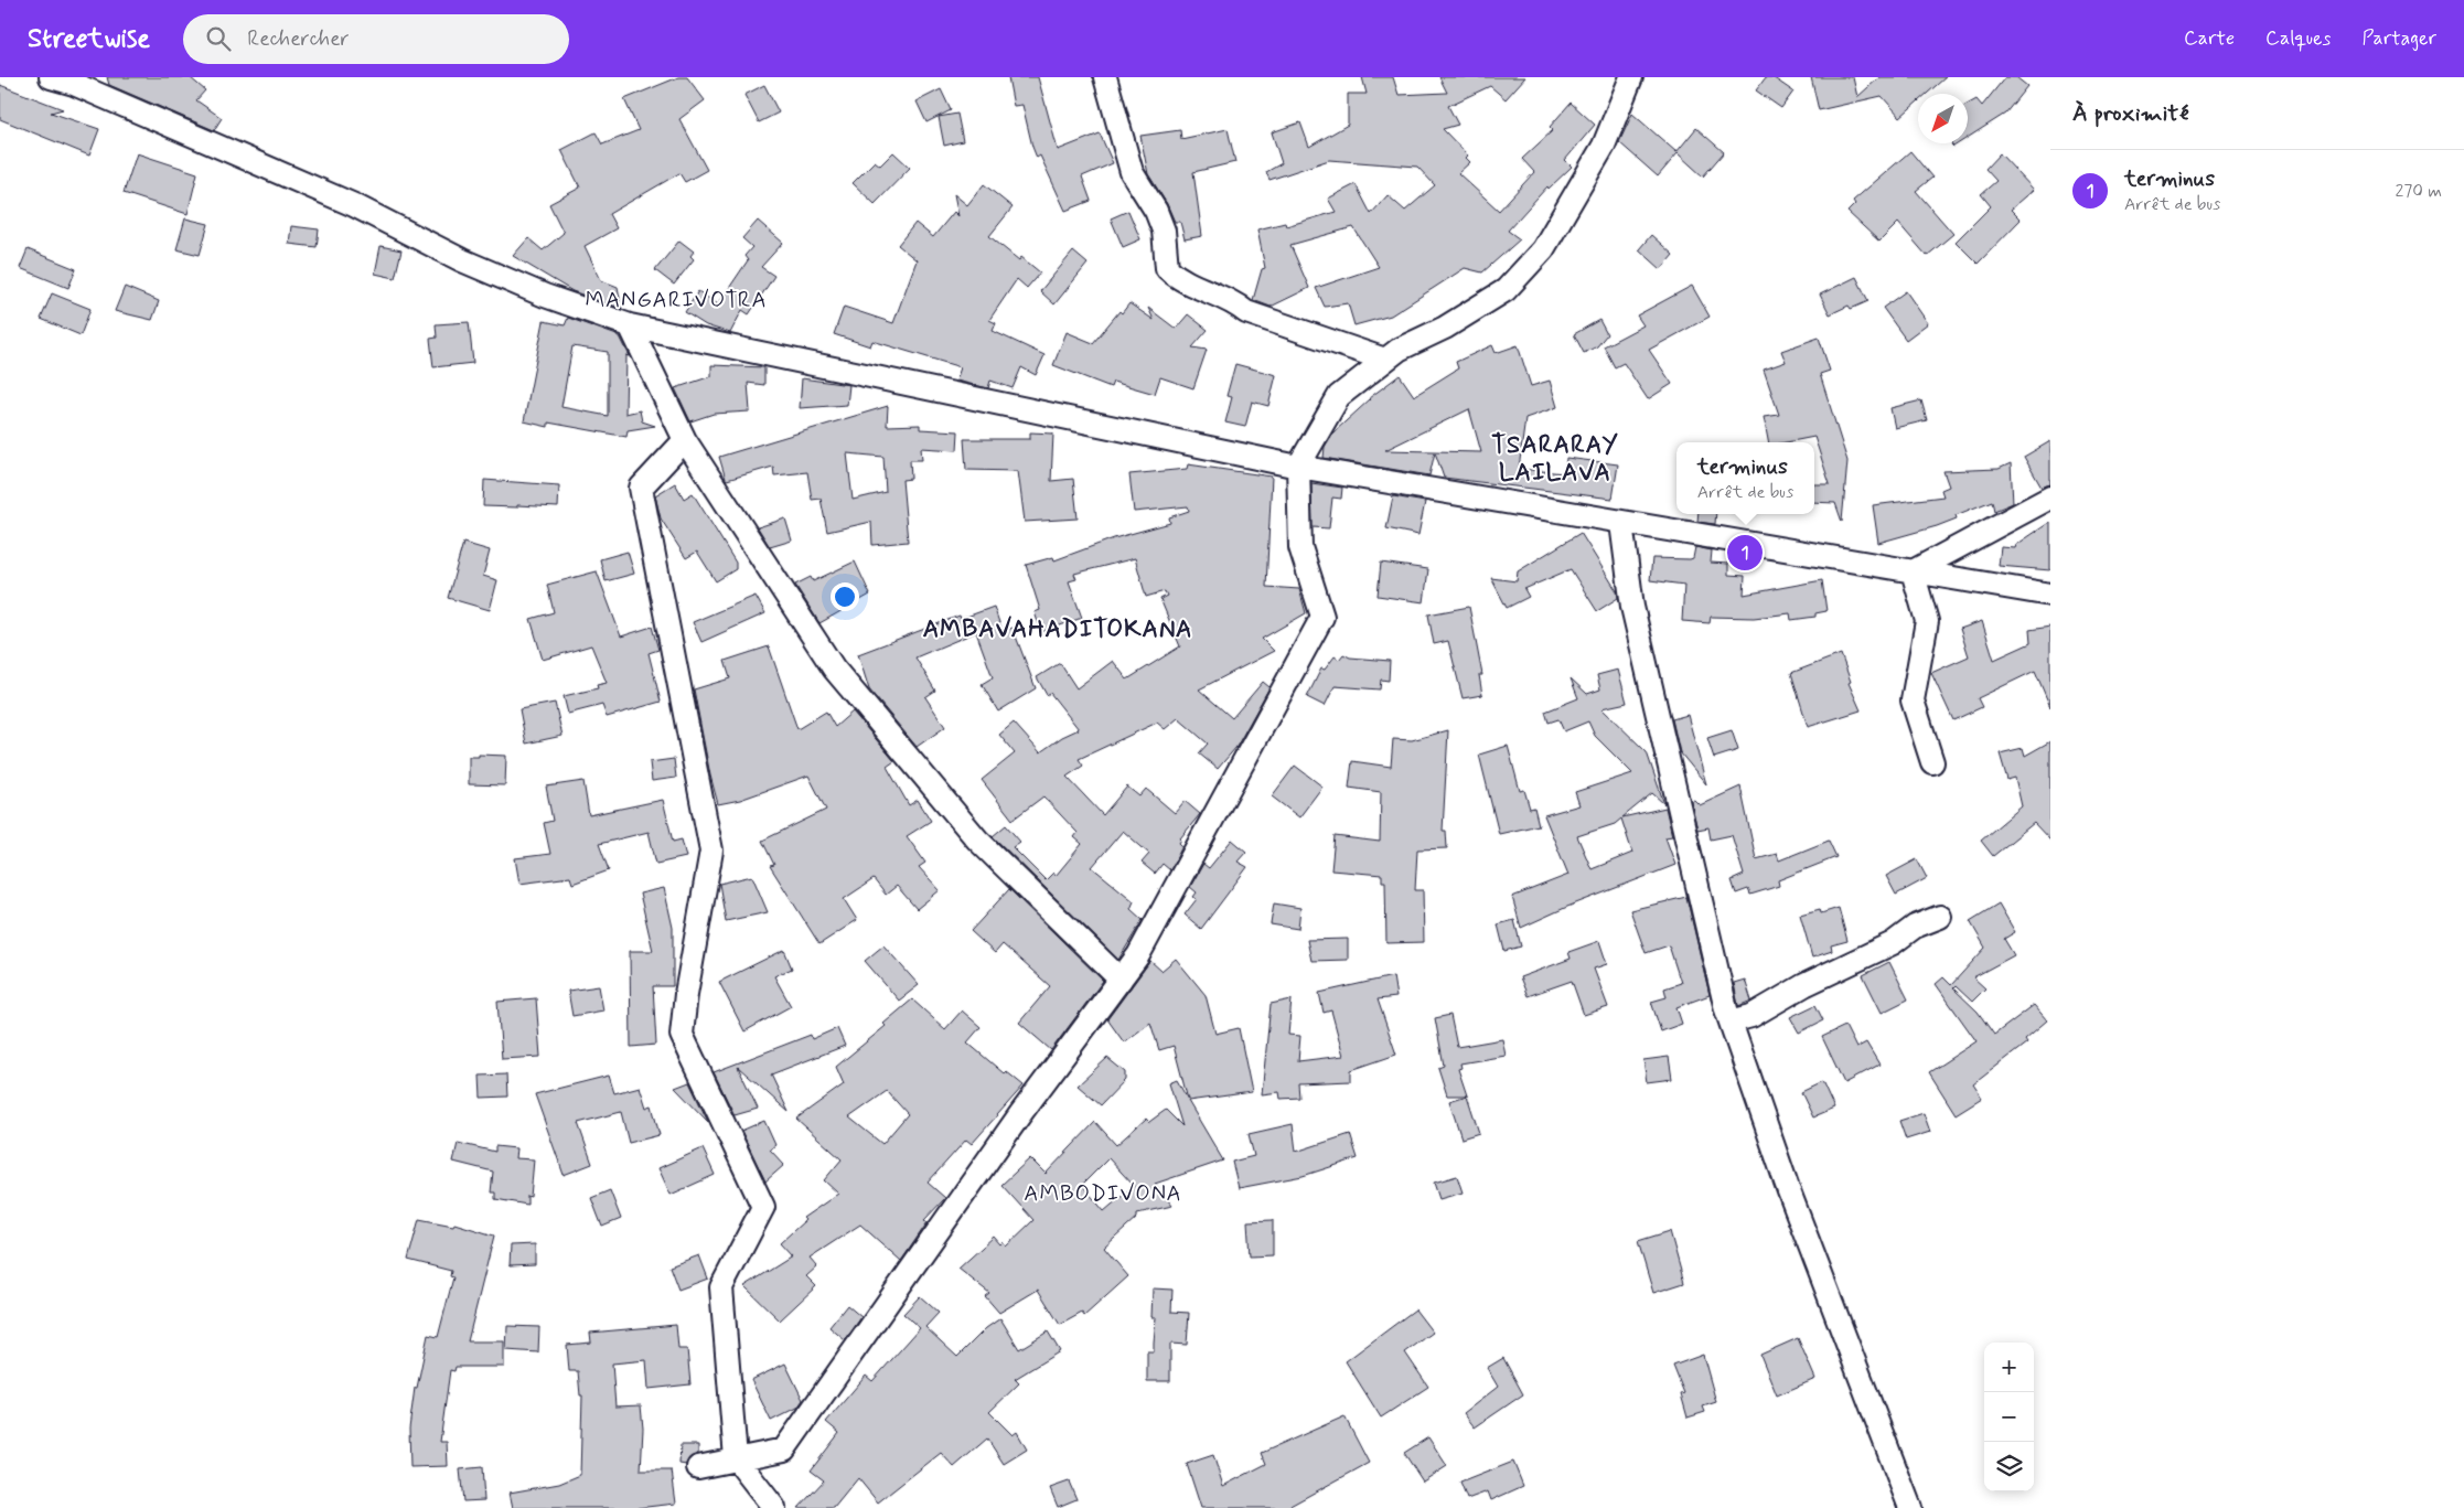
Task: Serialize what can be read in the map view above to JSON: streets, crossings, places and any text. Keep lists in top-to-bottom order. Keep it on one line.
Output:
{"districts":["MANGARIVOTRA","TSARARAY LAILAVA","AMBAVAHADITOKANA","AMBODIVONA"],"north":"bottom left","page":{"header":"Streetwise","search":"Rechercher","nav":["Carte","Calques","Partager"],"heading":"À proximité","list":[{"mark":"1","name":"terminus","note":"Arrêt de bus","value":"270 m"}],"popup":["terminus","Arrêt de bus"],"pins":"1","map_buttons":["+","−"]}}
